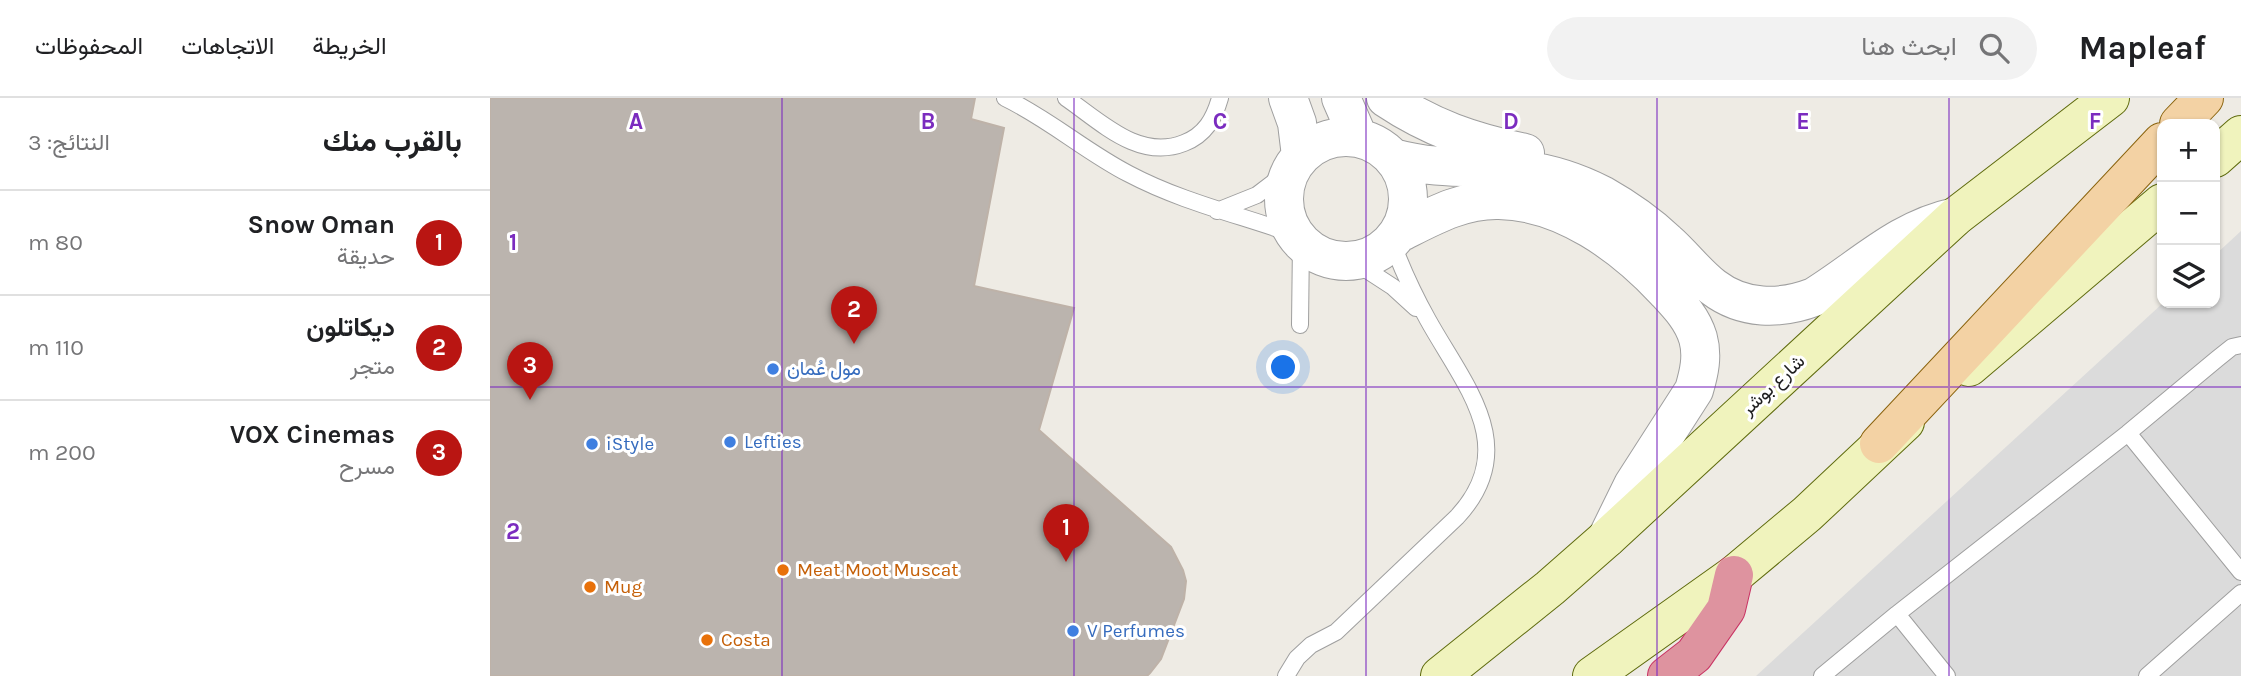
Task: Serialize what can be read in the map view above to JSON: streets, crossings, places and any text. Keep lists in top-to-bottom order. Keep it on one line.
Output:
{"streets":{"main road":["شارع بوشر"]},"places":["مول عُمان","Lefties","iStyle","Meat Moot Muscat","Mug","V Perfumes","Costa"],"page":{"header":"Mapleaf","search":"ابحث هنا","nav":["الخريطة","الاتجاهات","المحفوظات"],"heading":["بالقرب منك","النتائج: 3"],"map_buttons":["+","−"],"list":[{"mark":"1","name":"Snow Oman","note":"حديقة","value":"80 m"},{"mark":"2","name":"ديكاتلون","note":"متجر","value":"110 m"},{"mark":"3","name":"VOX Cinemas","note":"مسرح","value":"200 m"}],"pins":["2","3","1"]},"grid":{"columns":["A","B","C","D","E","F"],"rows":["1","2"]}}
